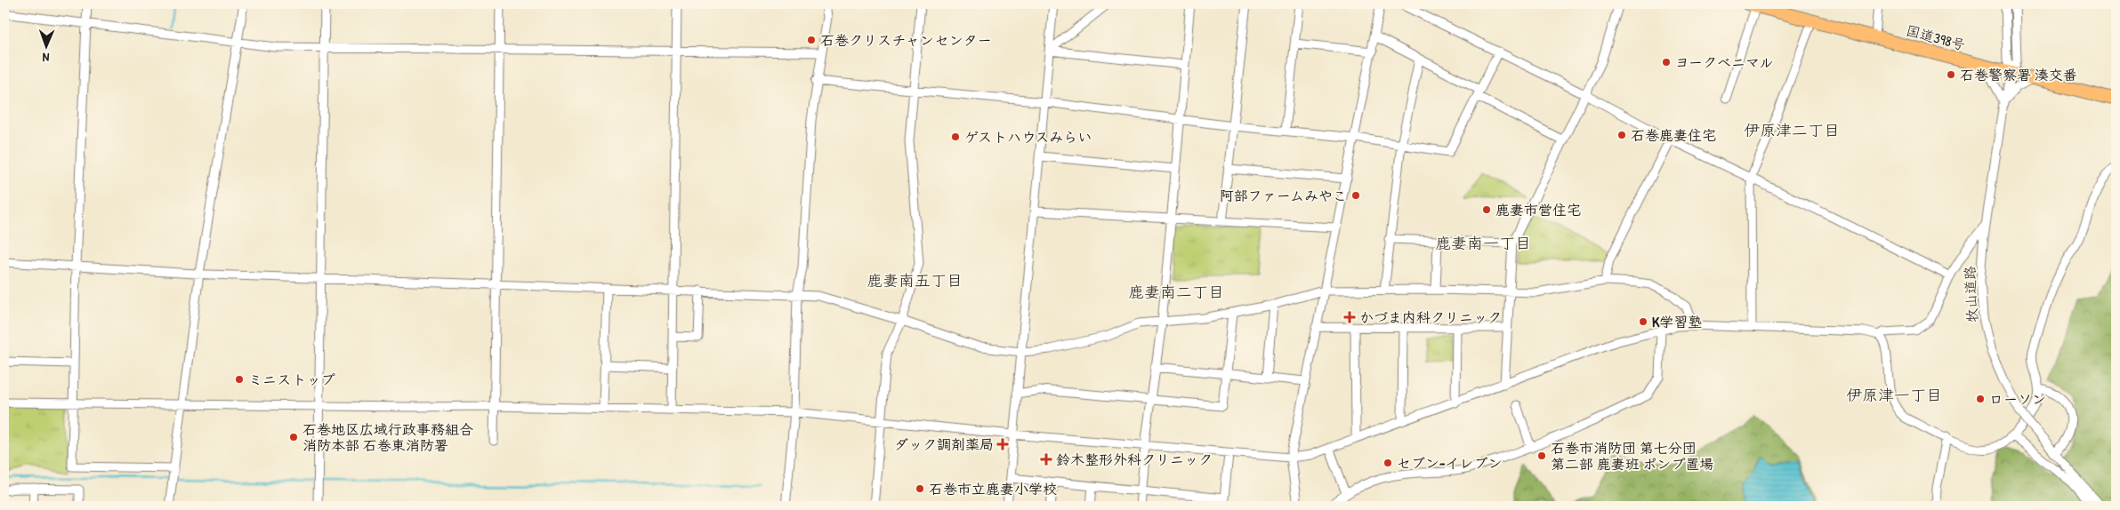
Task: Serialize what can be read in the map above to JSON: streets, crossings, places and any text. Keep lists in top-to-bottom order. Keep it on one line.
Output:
{"streets":{"highway":["国道398号"],"street":["牧山道路"]},"crossings":[["国道398号","牧山道路"]],"districts":["伊原津二丁目","鹿妻南一丁目","鹿妻南五丁目","鹿妻南二丁目","伊原津一丁目"],"places":{"other":["石巻クリスチャンセンター","ヨークベニマル","石巻警察署 湊交番","石巻鹿妻住宅","ゲストハウスみらい","阿部ファームみやこ","鹿妻市営住宅","K学習塾","ミニストップ","ローソン","石巻地区広域行政事務組合 消防本部 石巻東消防署","石巻市消防団 第七分団 第二部 鹿妻班 ポンプ置場","セブン-イレブン","石巻市立鹿妻小学校"],"health":["かづま内科クリニック","ダック調剤薬局","鈴木整形外科クリニック"]},"north":"bottom"}
